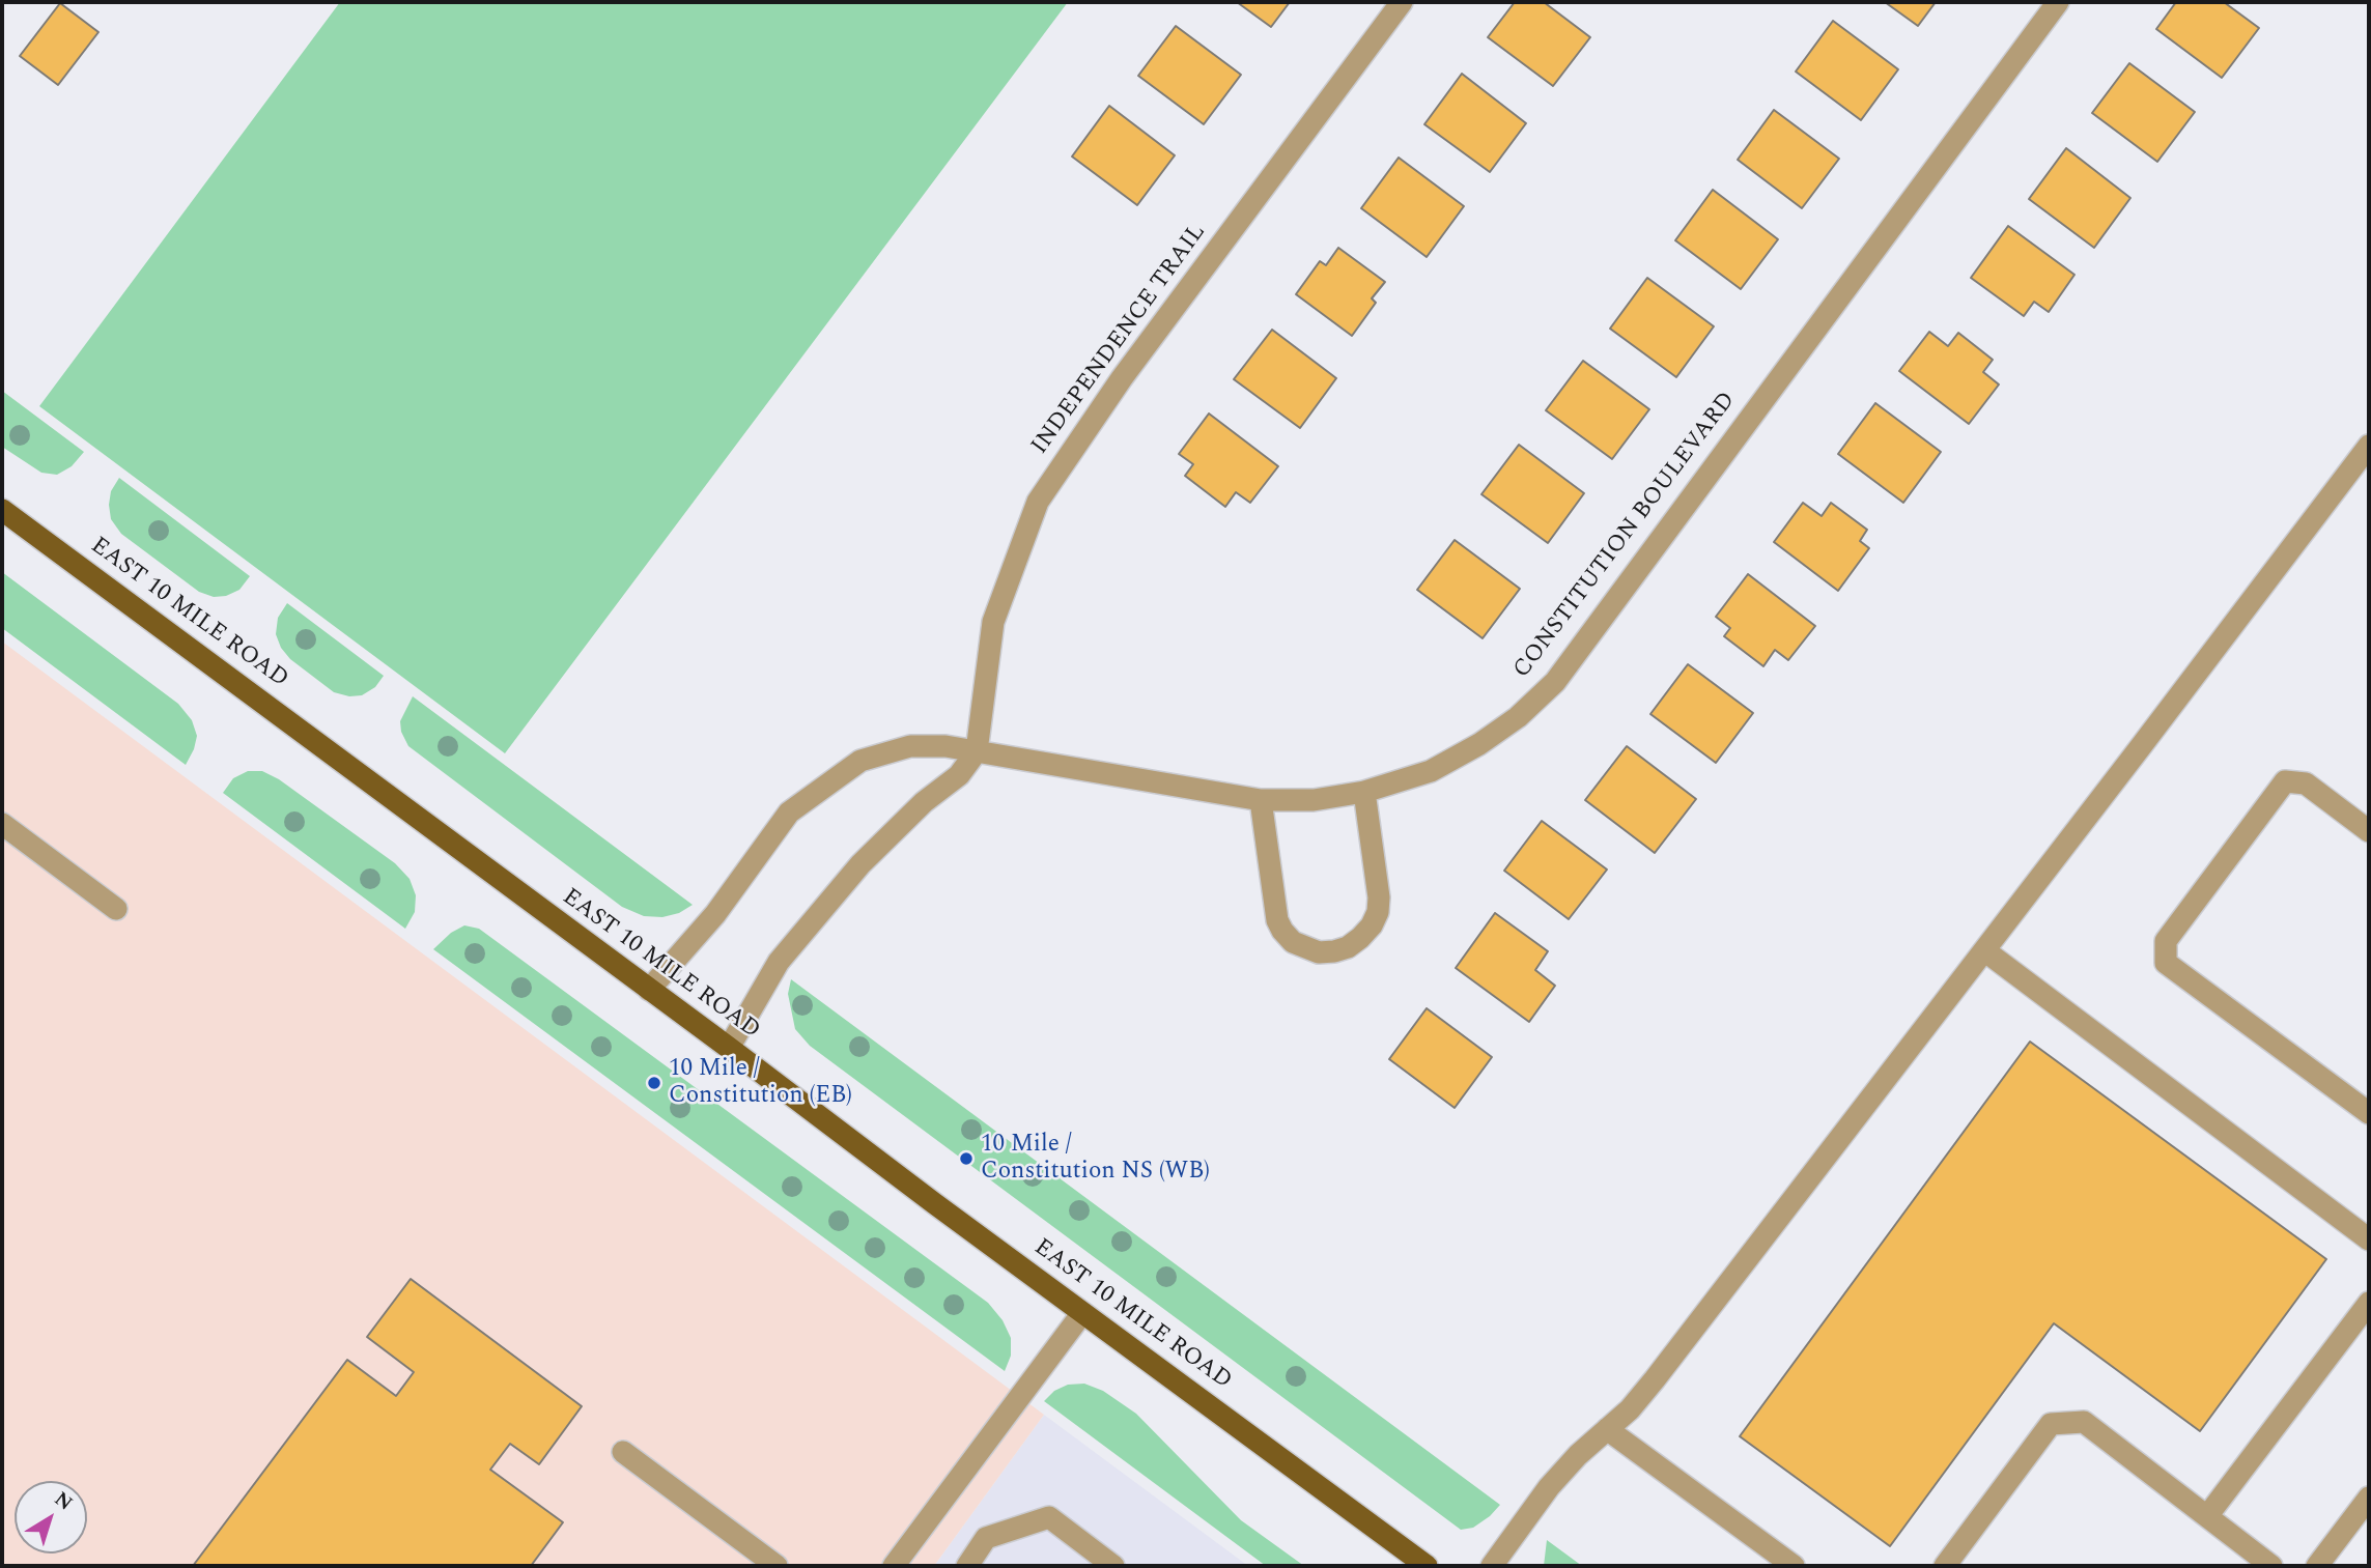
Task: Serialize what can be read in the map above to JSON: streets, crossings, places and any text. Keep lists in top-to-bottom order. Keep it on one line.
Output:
{"streets":{"main road":["EAST 10 MILE ROAD"],"street":["INDEPENDENCE TRAIL","CONSTITUTION BOULEVARD"]},"crossings":[["INDEPENDENCE TRAIL","CONSTITUTION BOULEVARD"],["CONSTITUTION BOULEVARD","EAST 10 MILE ROAD"]],"places":["10 Mile / Constitution (EB)","10 Mile / Constitution NS (WB)"],"north":"top right"}
